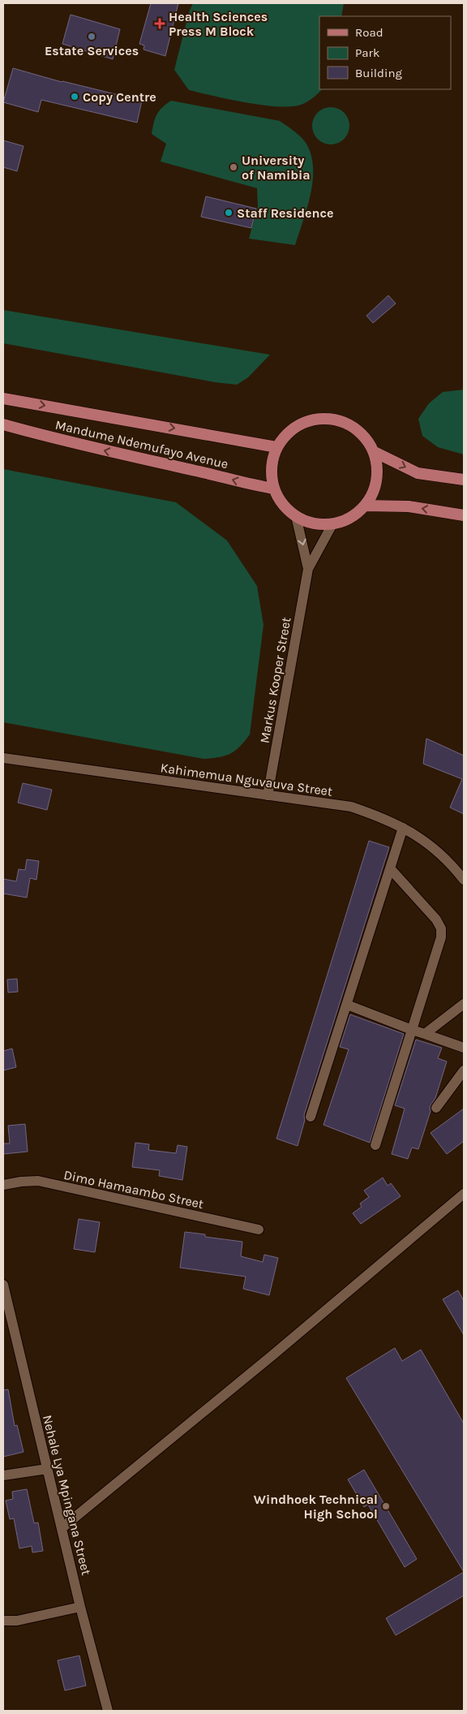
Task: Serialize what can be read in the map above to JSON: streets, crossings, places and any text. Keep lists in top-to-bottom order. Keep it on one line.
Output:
{"streets":{"main road":["Mandume Ndemufayo Avenue"],"street":["Markus Kooper Street","Kahimemua Nguvauva Street","Dimo Hamaambo Street","Nehale Lya Mpingana Street"]},"crossings":[["Markus Kooper Street","Kahimemua Nguvauva Street"]],"places":{"health":["Health Sciences Press M Block"],"other":["Estate Services","Copy Centre","University of Namibia","Staff Residence","Windhoek Technical High School"]},"legend":["Road","Park","Building"]}
